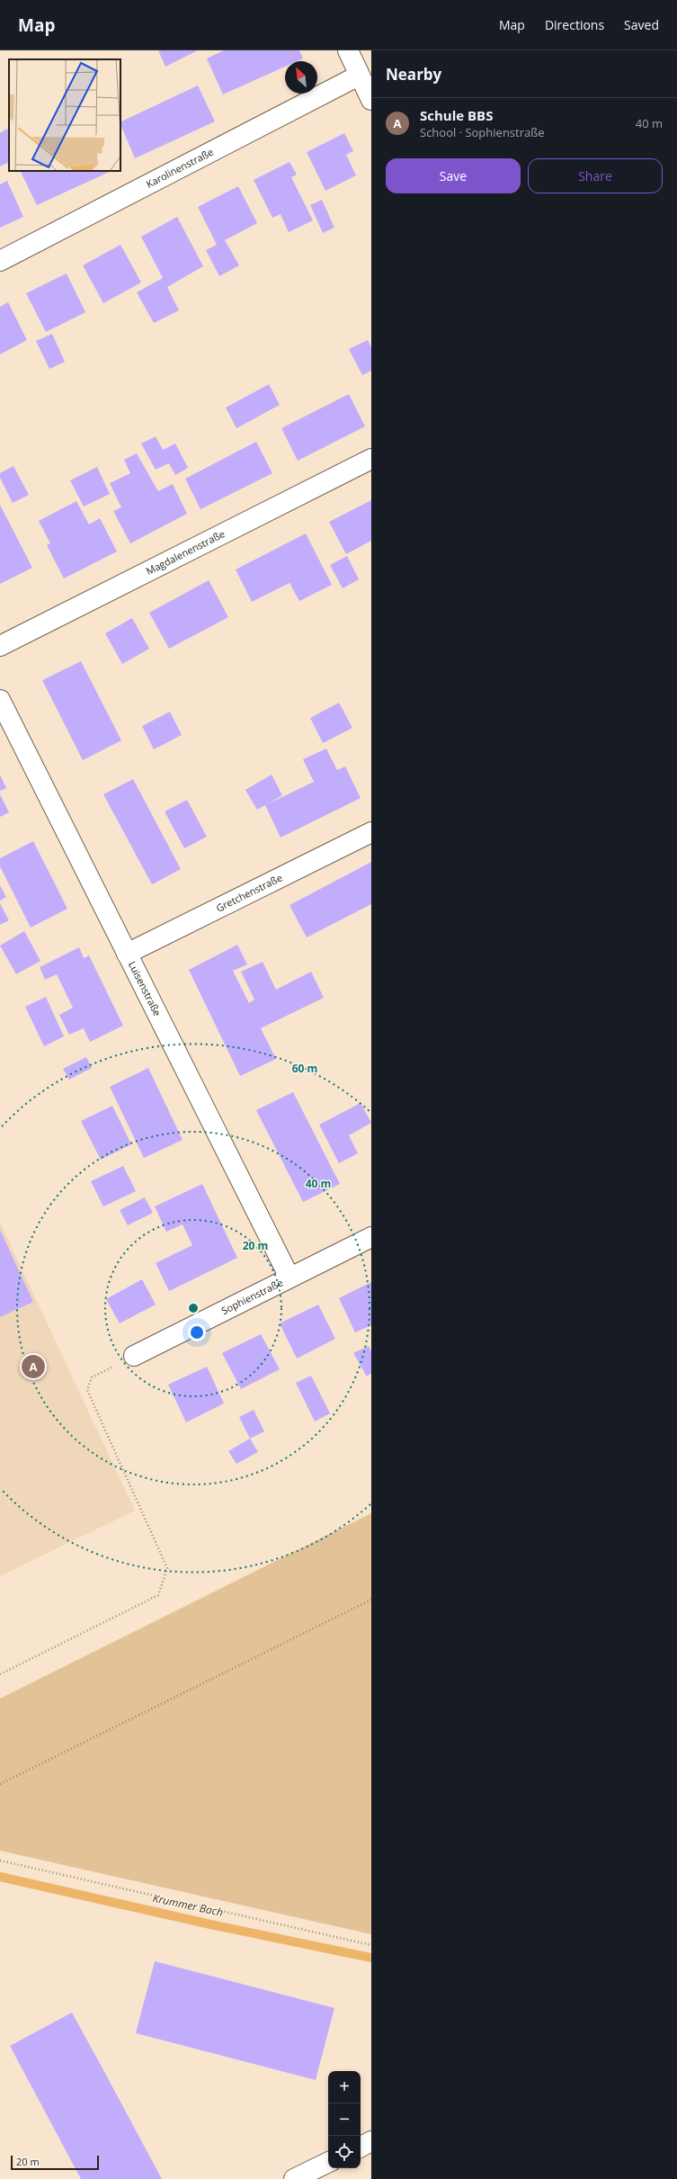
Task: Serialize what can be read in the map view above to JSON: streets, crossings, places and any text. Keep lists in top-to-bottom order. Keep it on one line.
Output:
{"streets":{"street":["Karolinenstraße","Magdalenenstraße","Gretchenstraße","Luisenstraße","Sophienstraße"]},"crossings":[["Gretchenstraße","Luisenstraße"],["Luisenstraße","Sophienstraße"]],"water":["Krummer Bach"],"scale_bar":"20 m","north":"top left","page":{"header":"Map","nav":["Map","Directions","Saved"],"heading":"Nearby","list":[{"mark":"A","name":"Schule BBS","note":"School · Sophienstraße","value":"40 m"}],"buttons":["Save","Share"],"pins":"A","map_buttons":["+","−"],"scale":"20 m"},"rings":["60 m","40 m","20 m"]}
